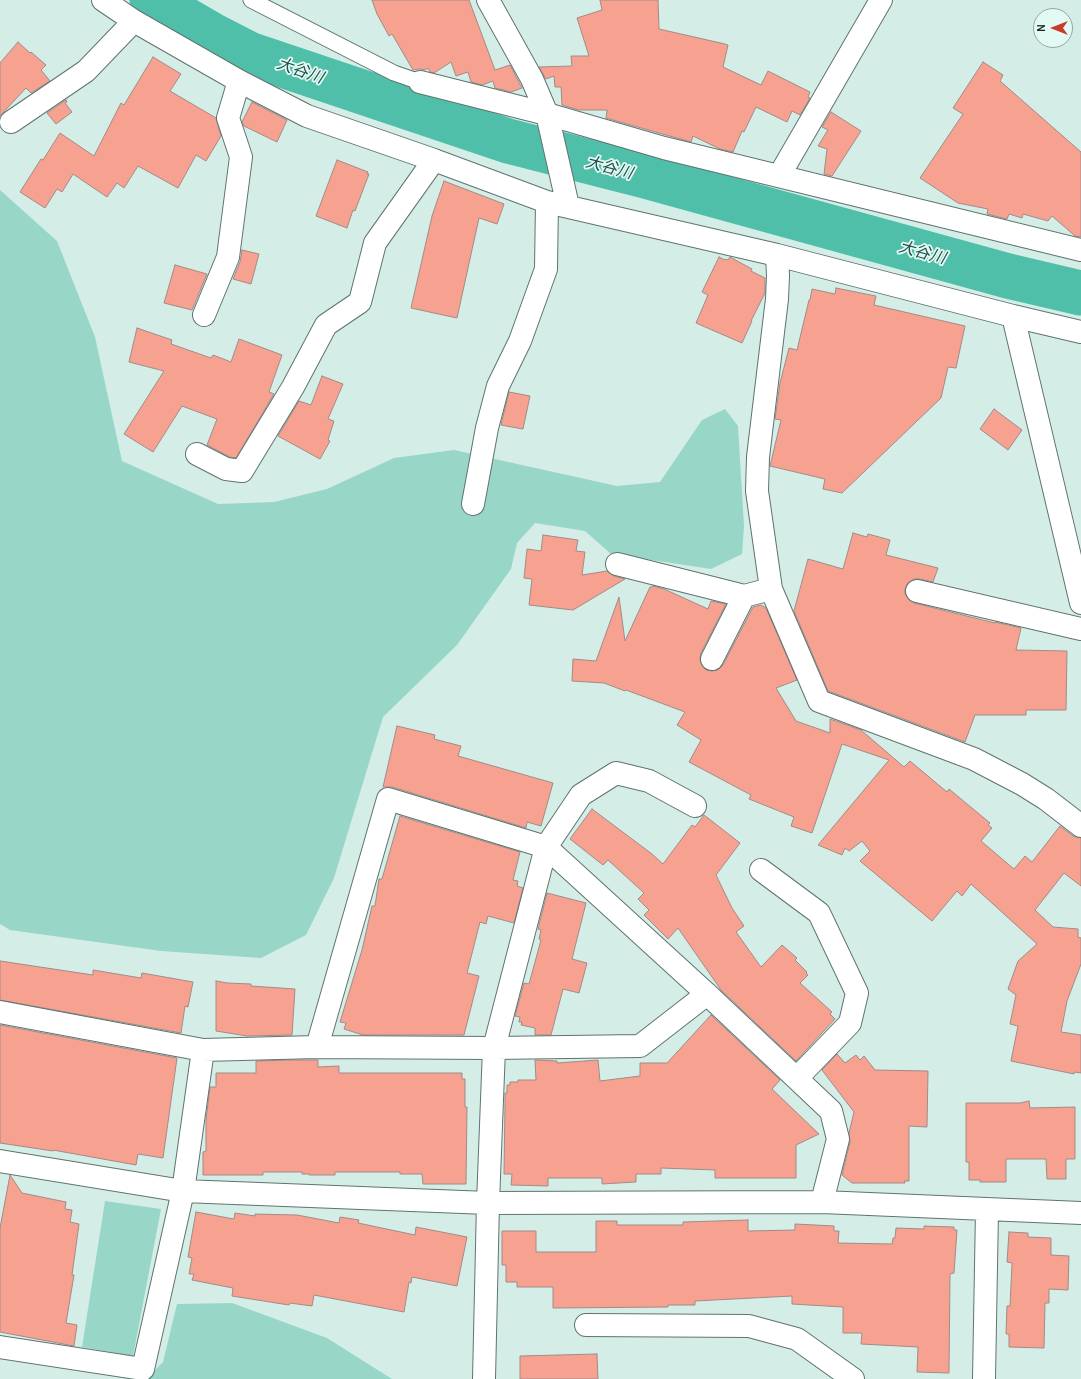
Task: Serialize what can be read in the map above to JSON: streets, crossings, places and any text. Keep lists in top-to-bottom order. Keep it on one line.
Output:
{"water":["大谷川"],"north":"left"}
